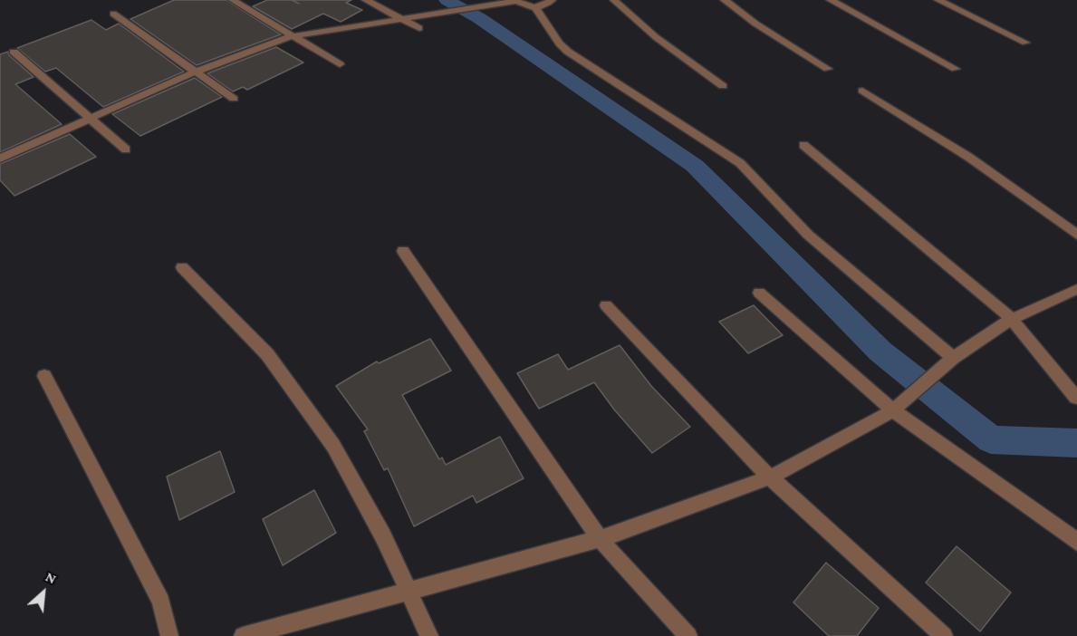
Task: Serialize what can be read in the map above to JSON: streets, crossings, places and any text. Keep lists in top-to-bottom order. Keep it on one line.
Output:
{"north":"top right"}
